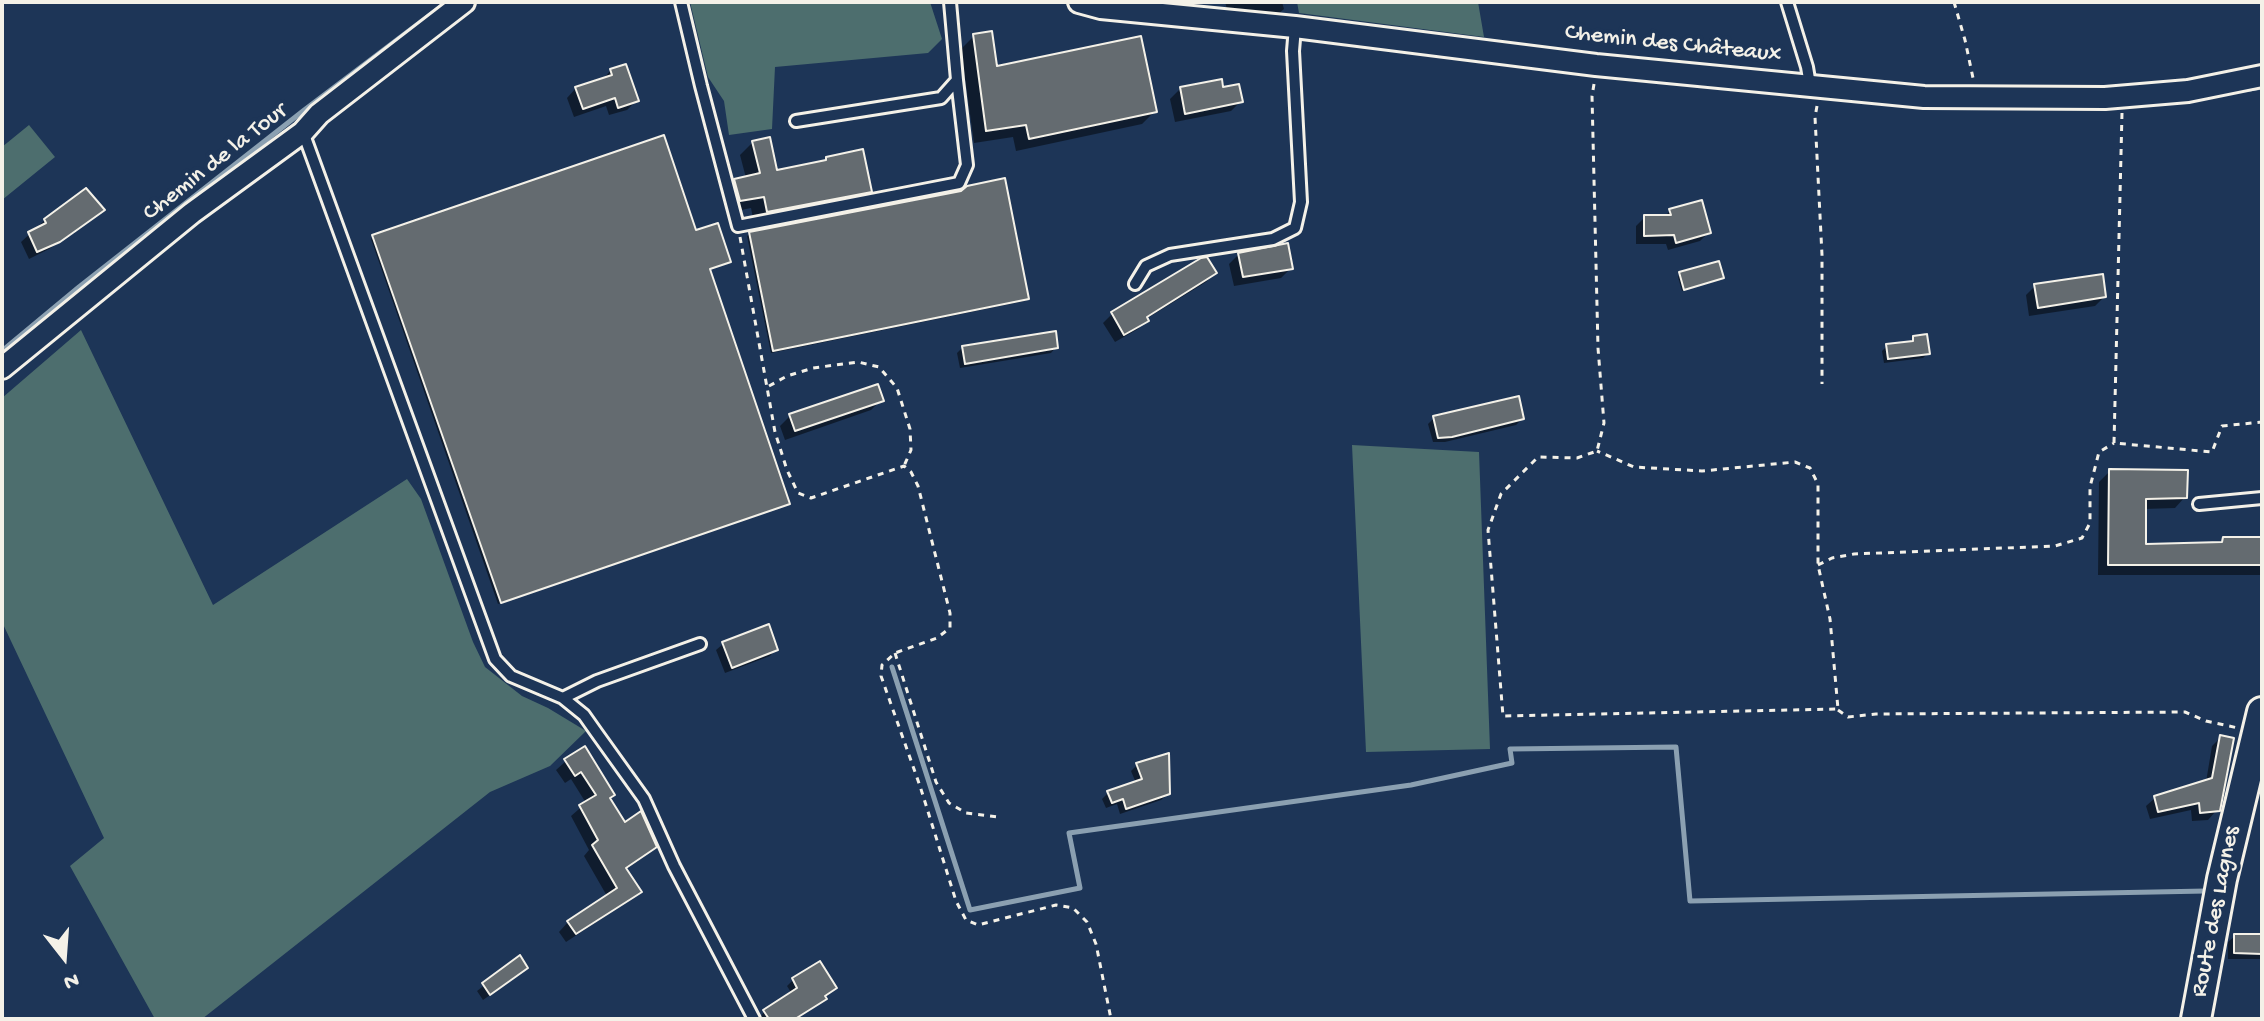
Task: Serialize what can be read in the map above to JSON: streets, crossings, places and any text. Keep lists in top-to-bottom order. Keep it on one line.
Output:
{"streets":{"street":["Chemin des Châteaux","Chemin de la Tour","Route des Lagnes"]},"north":"bottom"}
